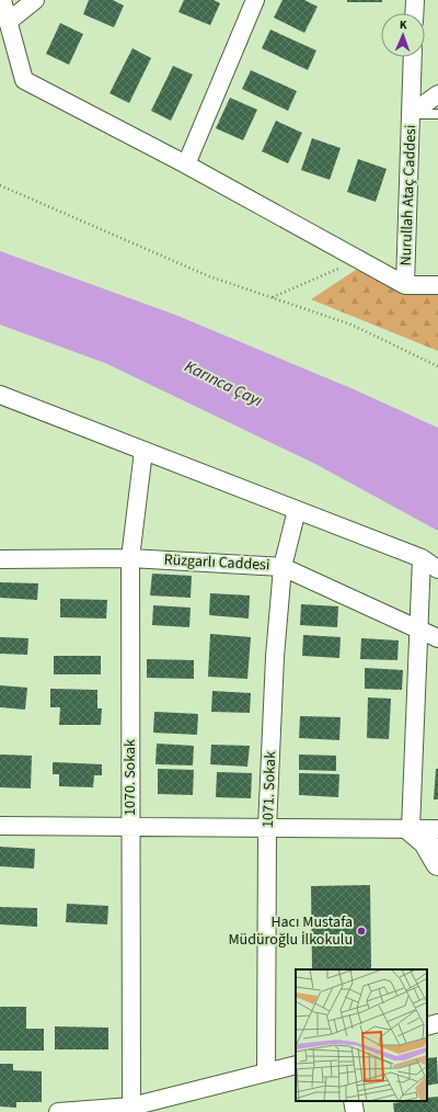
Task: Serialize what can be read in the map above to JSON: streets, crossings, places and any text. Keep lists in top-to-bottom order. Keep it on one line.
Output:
{"streets":{"street":["Nurullah Ataç Caddesi","Rüzgarlı Caddesi","1070. Sokak","1071. Sokak"]},"crossings":[["Rüzgarlı Caddesi","1070. Sokak"],["Rüzgarlı Caddesi","1071. Sokak"]],"water":["Karınca Çayı"],"places":["Hacı Mustafa Müdüroğlu İlkokulu"],"north":"top"}
